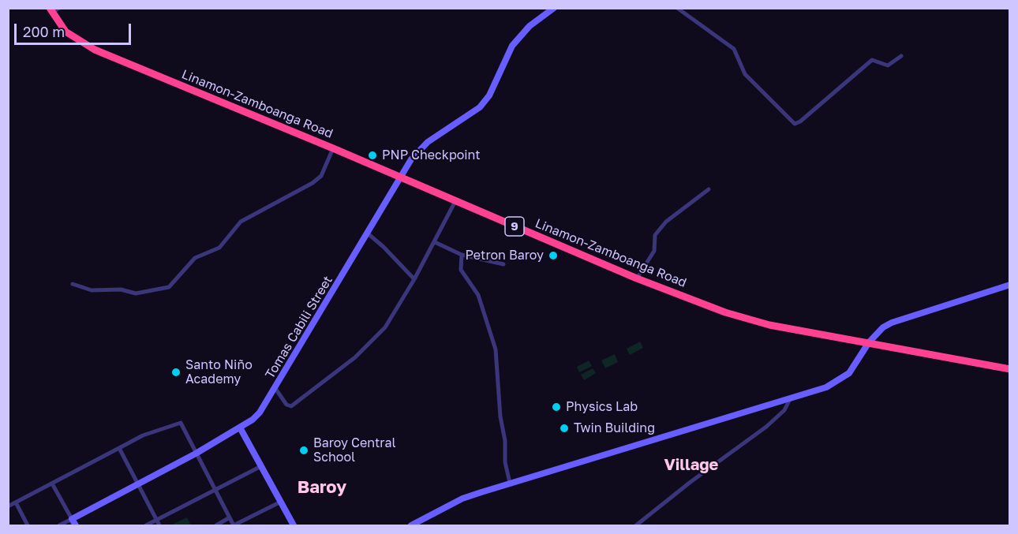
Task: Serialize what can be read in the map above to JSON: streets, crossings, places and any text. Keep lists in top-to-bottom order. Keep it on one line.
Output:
{"streets":{"highway":["Linamon-Zamboanga Road","9"],"street":["Tomas Cabili Street"]},"crossings":[["Linamon-Zamboanga Road","Tomas Cabili Street"]],"districts":["Village","Baroy"],"places":["PNP Checkpoint","Petron Baroy","Santo Niño Academy","Physics Lab","Twin Building","Baroy Central School"],"scale_bar":"200 m"}
